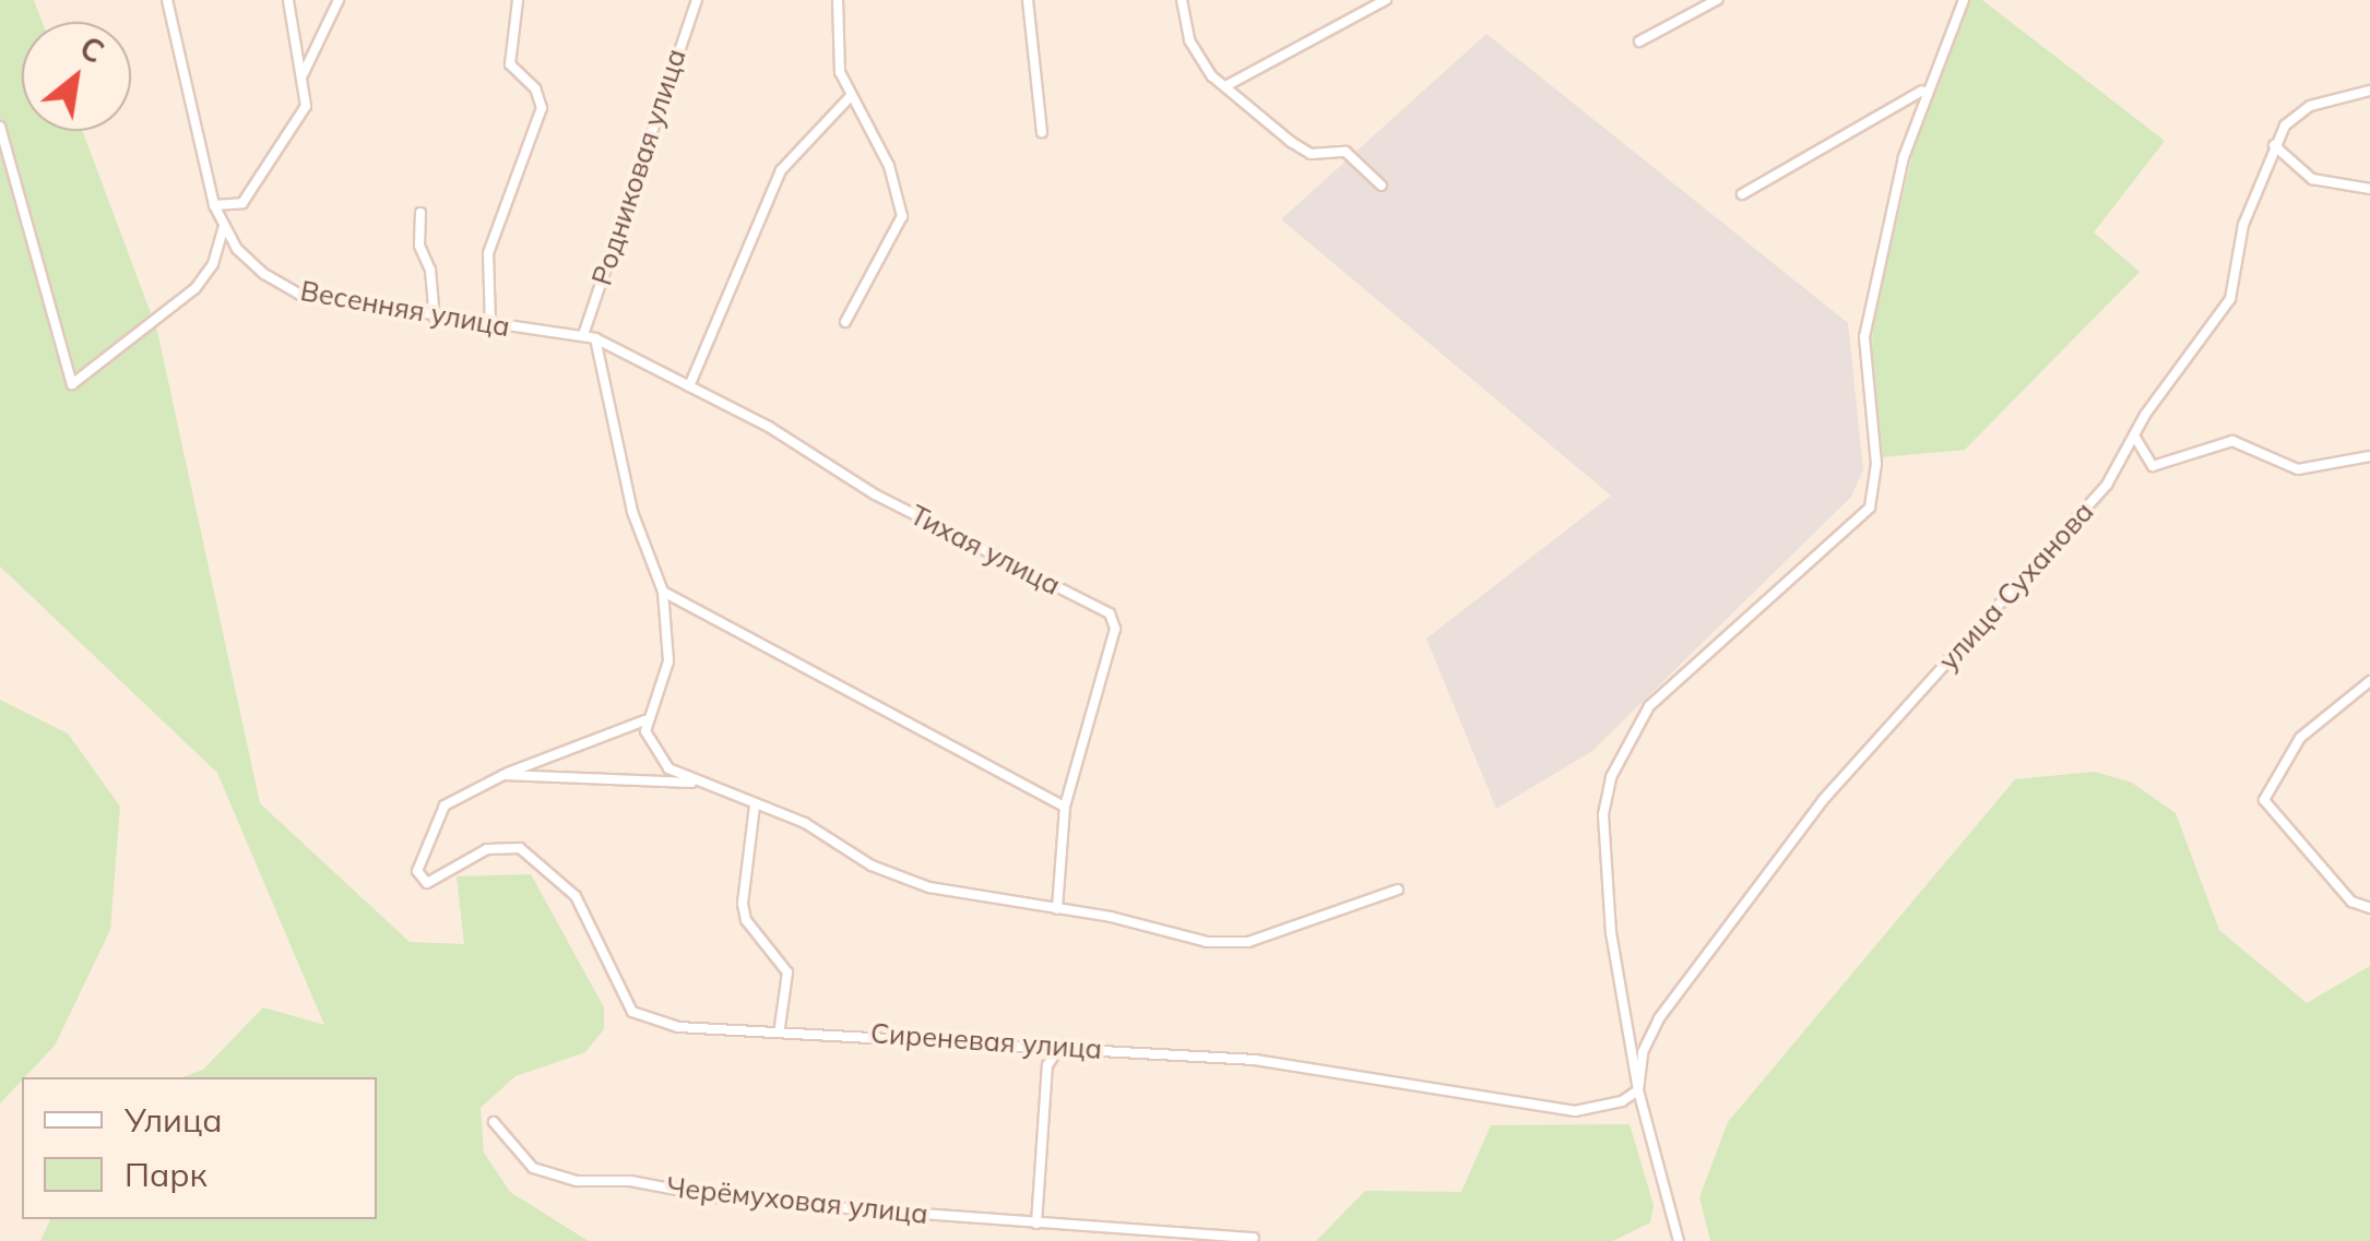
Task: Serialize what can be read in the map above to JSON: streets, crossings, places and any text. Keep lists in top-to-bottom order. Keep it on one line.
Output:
{"streets":{"street":["Родниковая улица","Весенняя улица","Тихая улица","улица Суханова","Сиреневая улица","Черёмуховая улица"]},"crossings":[["Родниковая улица","Весенняя улица"],["Родниковая улица","Тихая улица"],["Весенняя улица","Тихая улица"],["улица Суханова","Сиреневая улица"]],"legend":["Улица","Парк"],"north":"top right"}
